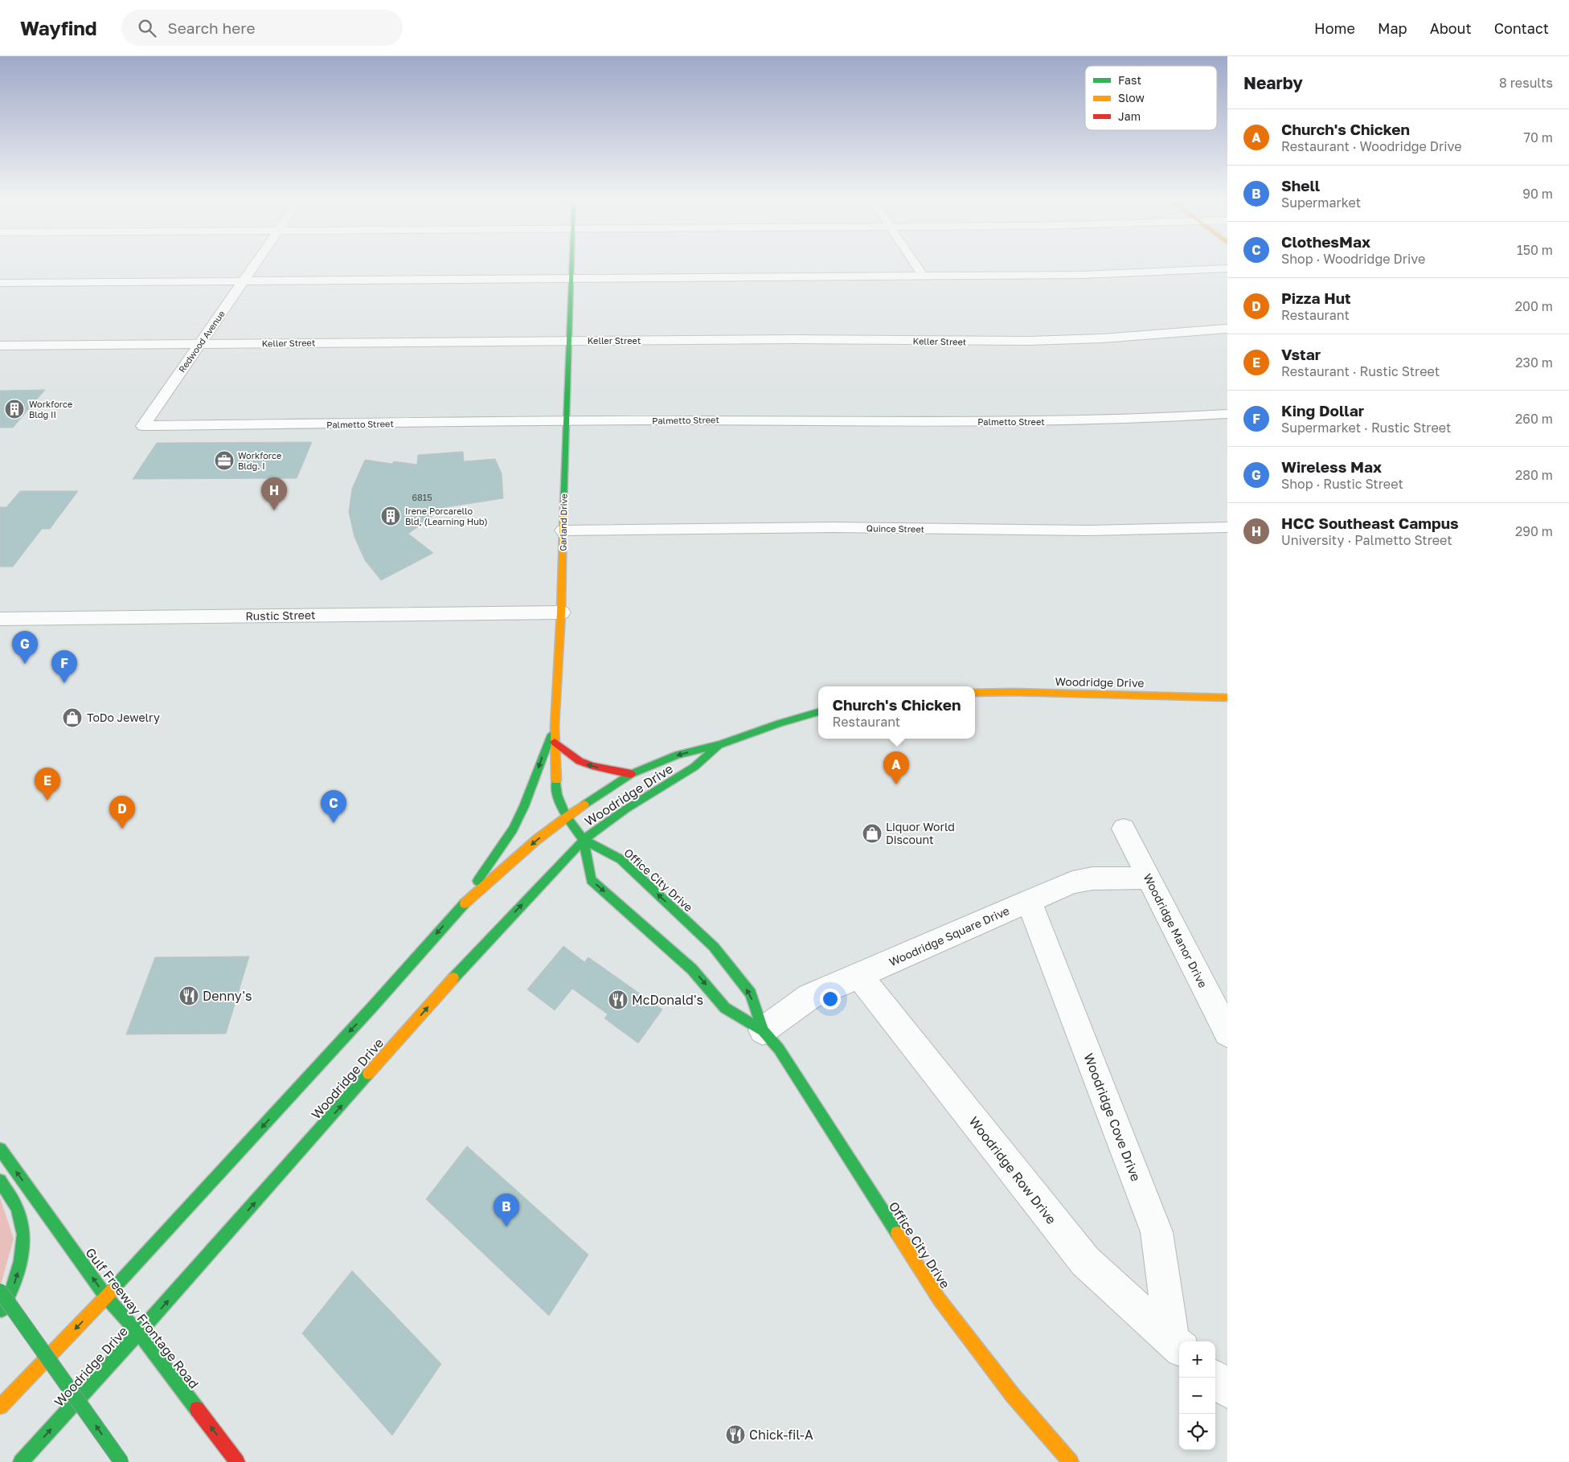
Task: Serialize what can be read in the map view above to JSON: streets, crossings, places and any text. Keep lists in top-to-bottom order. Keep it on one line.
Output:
{"streets":{"main road":["Garland Drive","Woodridge Drive","Office City Drive","Gulf Freeway Frontage Road"],"street":["Keller Street","Redwood Avenue","Palmetto Street","Quince Street","Rustic Street","Woodridge Manor Drive","Woodridge Square Drive","Woodridge Cove Drive","Woodridge Row Drive"]},"crossings":[["Keller Street","Redwood Avenue"],["Keller Street","Garland Drive"],["Redwood Avenue","Palmetto Street"],["Palmetto Street","Garland Drive"],["Garland Drive","Quince Street"],["Garland Drive","Rustic Street"],["Garland Drive","Woodridge Drive"],["Garland Drive","Office City Drive"],["Woodridge Drive","Office City Drive"],["Woodridge Drive","Gulf Freeway Frontage Road"],["Office City Drive","Woodridge Square Drive"],["Woodridge Manor Drive","Woodridge Square Drive"],["Woodridge Square Drive","Woodridge Cove Drive"],["Woodridge Square Drive","Woodridge Row Drive"],["Woodridge Cove Drive","Woodridge Row Drive"]],"one_way":["Gulf Freeway Frontage Road"],"places":{"building":["Workforce Bldg II","Irene Porcarello Bld, (Learning Hub)"],"office":["Workforce Bldg. I"],"shop":["ToDo Jewelry","Liquor World Discount"],"restaurant":["Denny's","McDonald's","Chick-fil-A"]},"house_numbers":["6815"],"legend":["Fast","Slow","Jam"],"page":{"header":"Wayfind","search":"Search here","nav":["Home","Map","About","Contact"],"heading":["Nearby","8 results"],"list":[{"mark":"A","name":"Church's Chicken","note":"Restaurant · Woodridge Drive","value":"70 m"},{"mark":"B","name":"Shell","note":"Supermarket","value":"90 m"},{"mark":"C","name":"ClothesMax","note":"Shop · Woodridge Drive","value":"150 m"},{"mark":"D","name":"Pizza Hut","note":"Restaurant","value":"200 m"},{"mark":"E","name":"Vstar","note":"Restaurant · Rustic Street","value":"230 m"},{"mark":"F","name":"King Dollar","note":"Supermarket · Rustic Street","value":"260 m"},{"mark":"G","name":"Wireless Max","note":"Shop · Rustic Street","value":"280 m"},{"mark":"H","name":"HCC Southeast Campus","note":"University · Palmetto Street","value":"290 m"}],"pins":["H","G","F","A","E","C","D","B"],"popup":["Church's Chicken","Restaurant"],"map_buttons":["+","−"]}}
